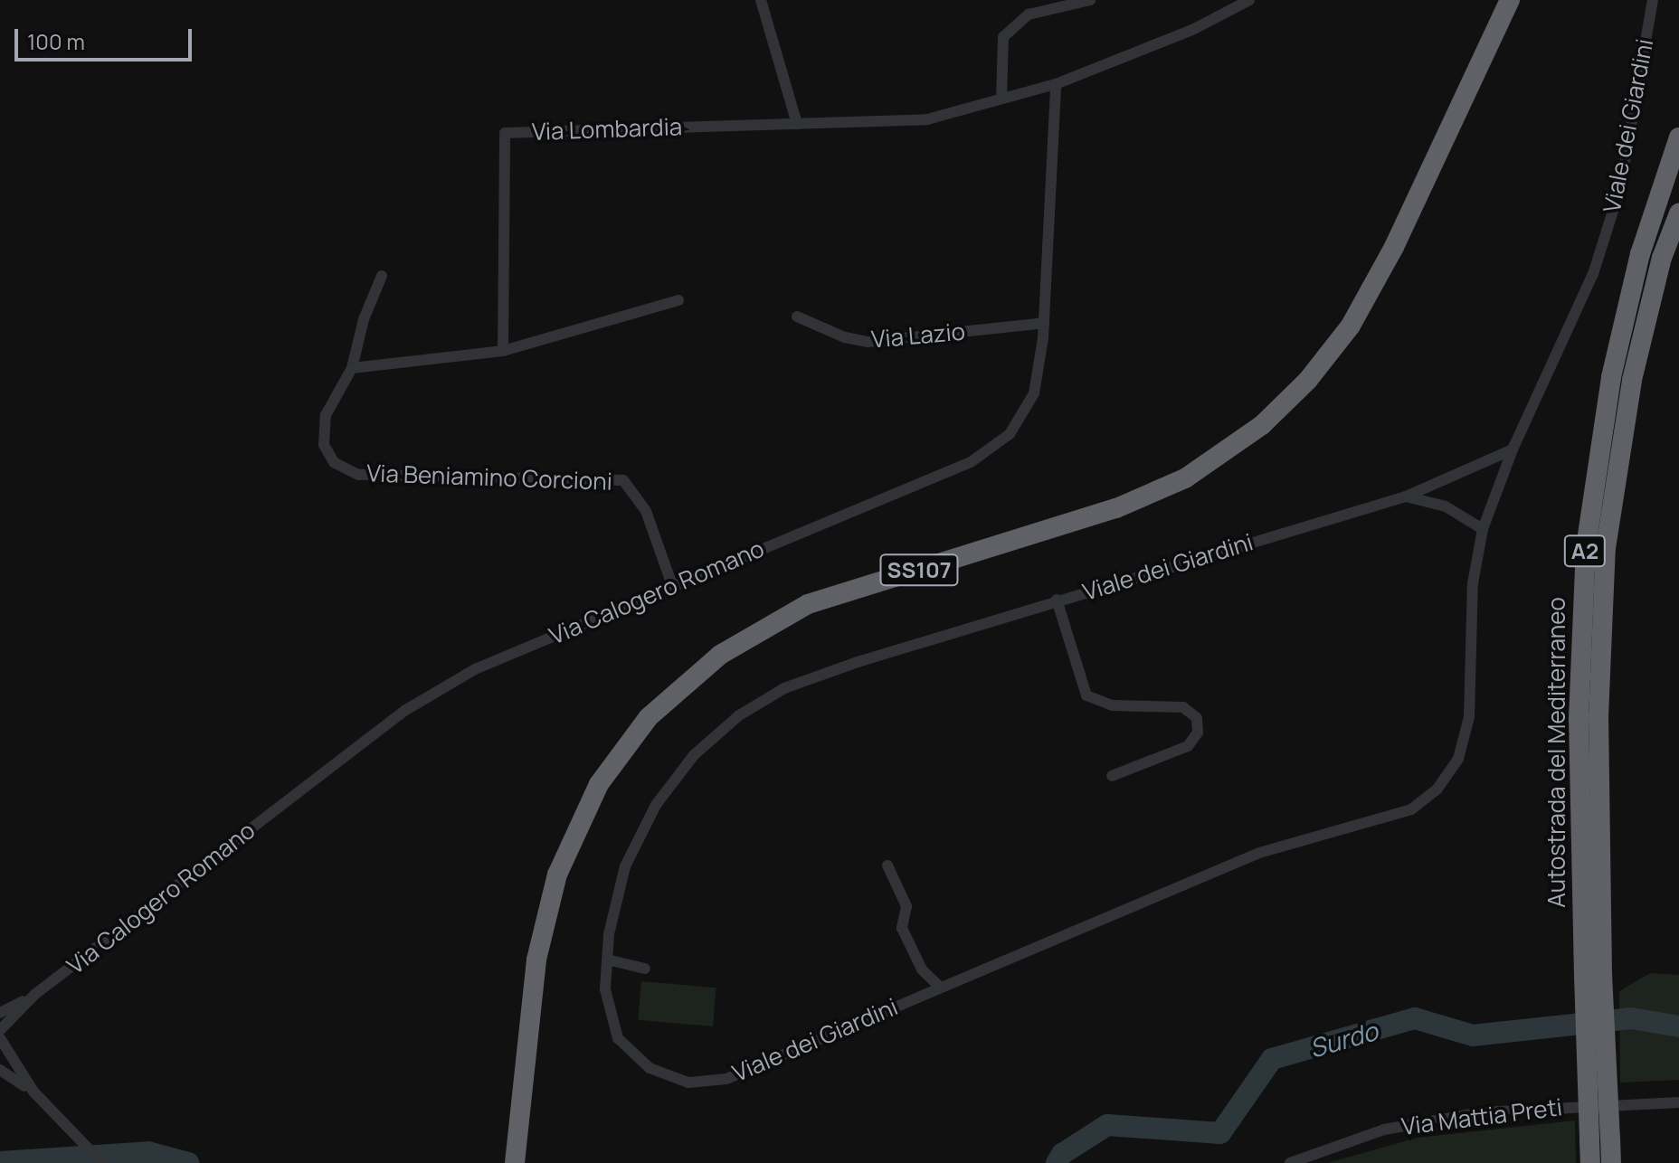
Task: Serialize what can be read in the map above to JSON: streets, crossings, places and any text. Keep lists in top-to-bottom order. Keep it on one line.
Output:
{"streets":{"highway":["A2","SS107","Autostrada del Mediterraneo"],"street":["Viale dei Giardini","Via Lombardia","Via Lazio","Via Beniamino Corcioni","Via Calogero Romano","Via Mattia Preti"]},"crossings":[["Via Lazio","Via Calogero Romano"],["Via Beniamino Corcioni","Via Calogero Romano"]],"water":["Surdo"],"scale_bar":"100 m"}
